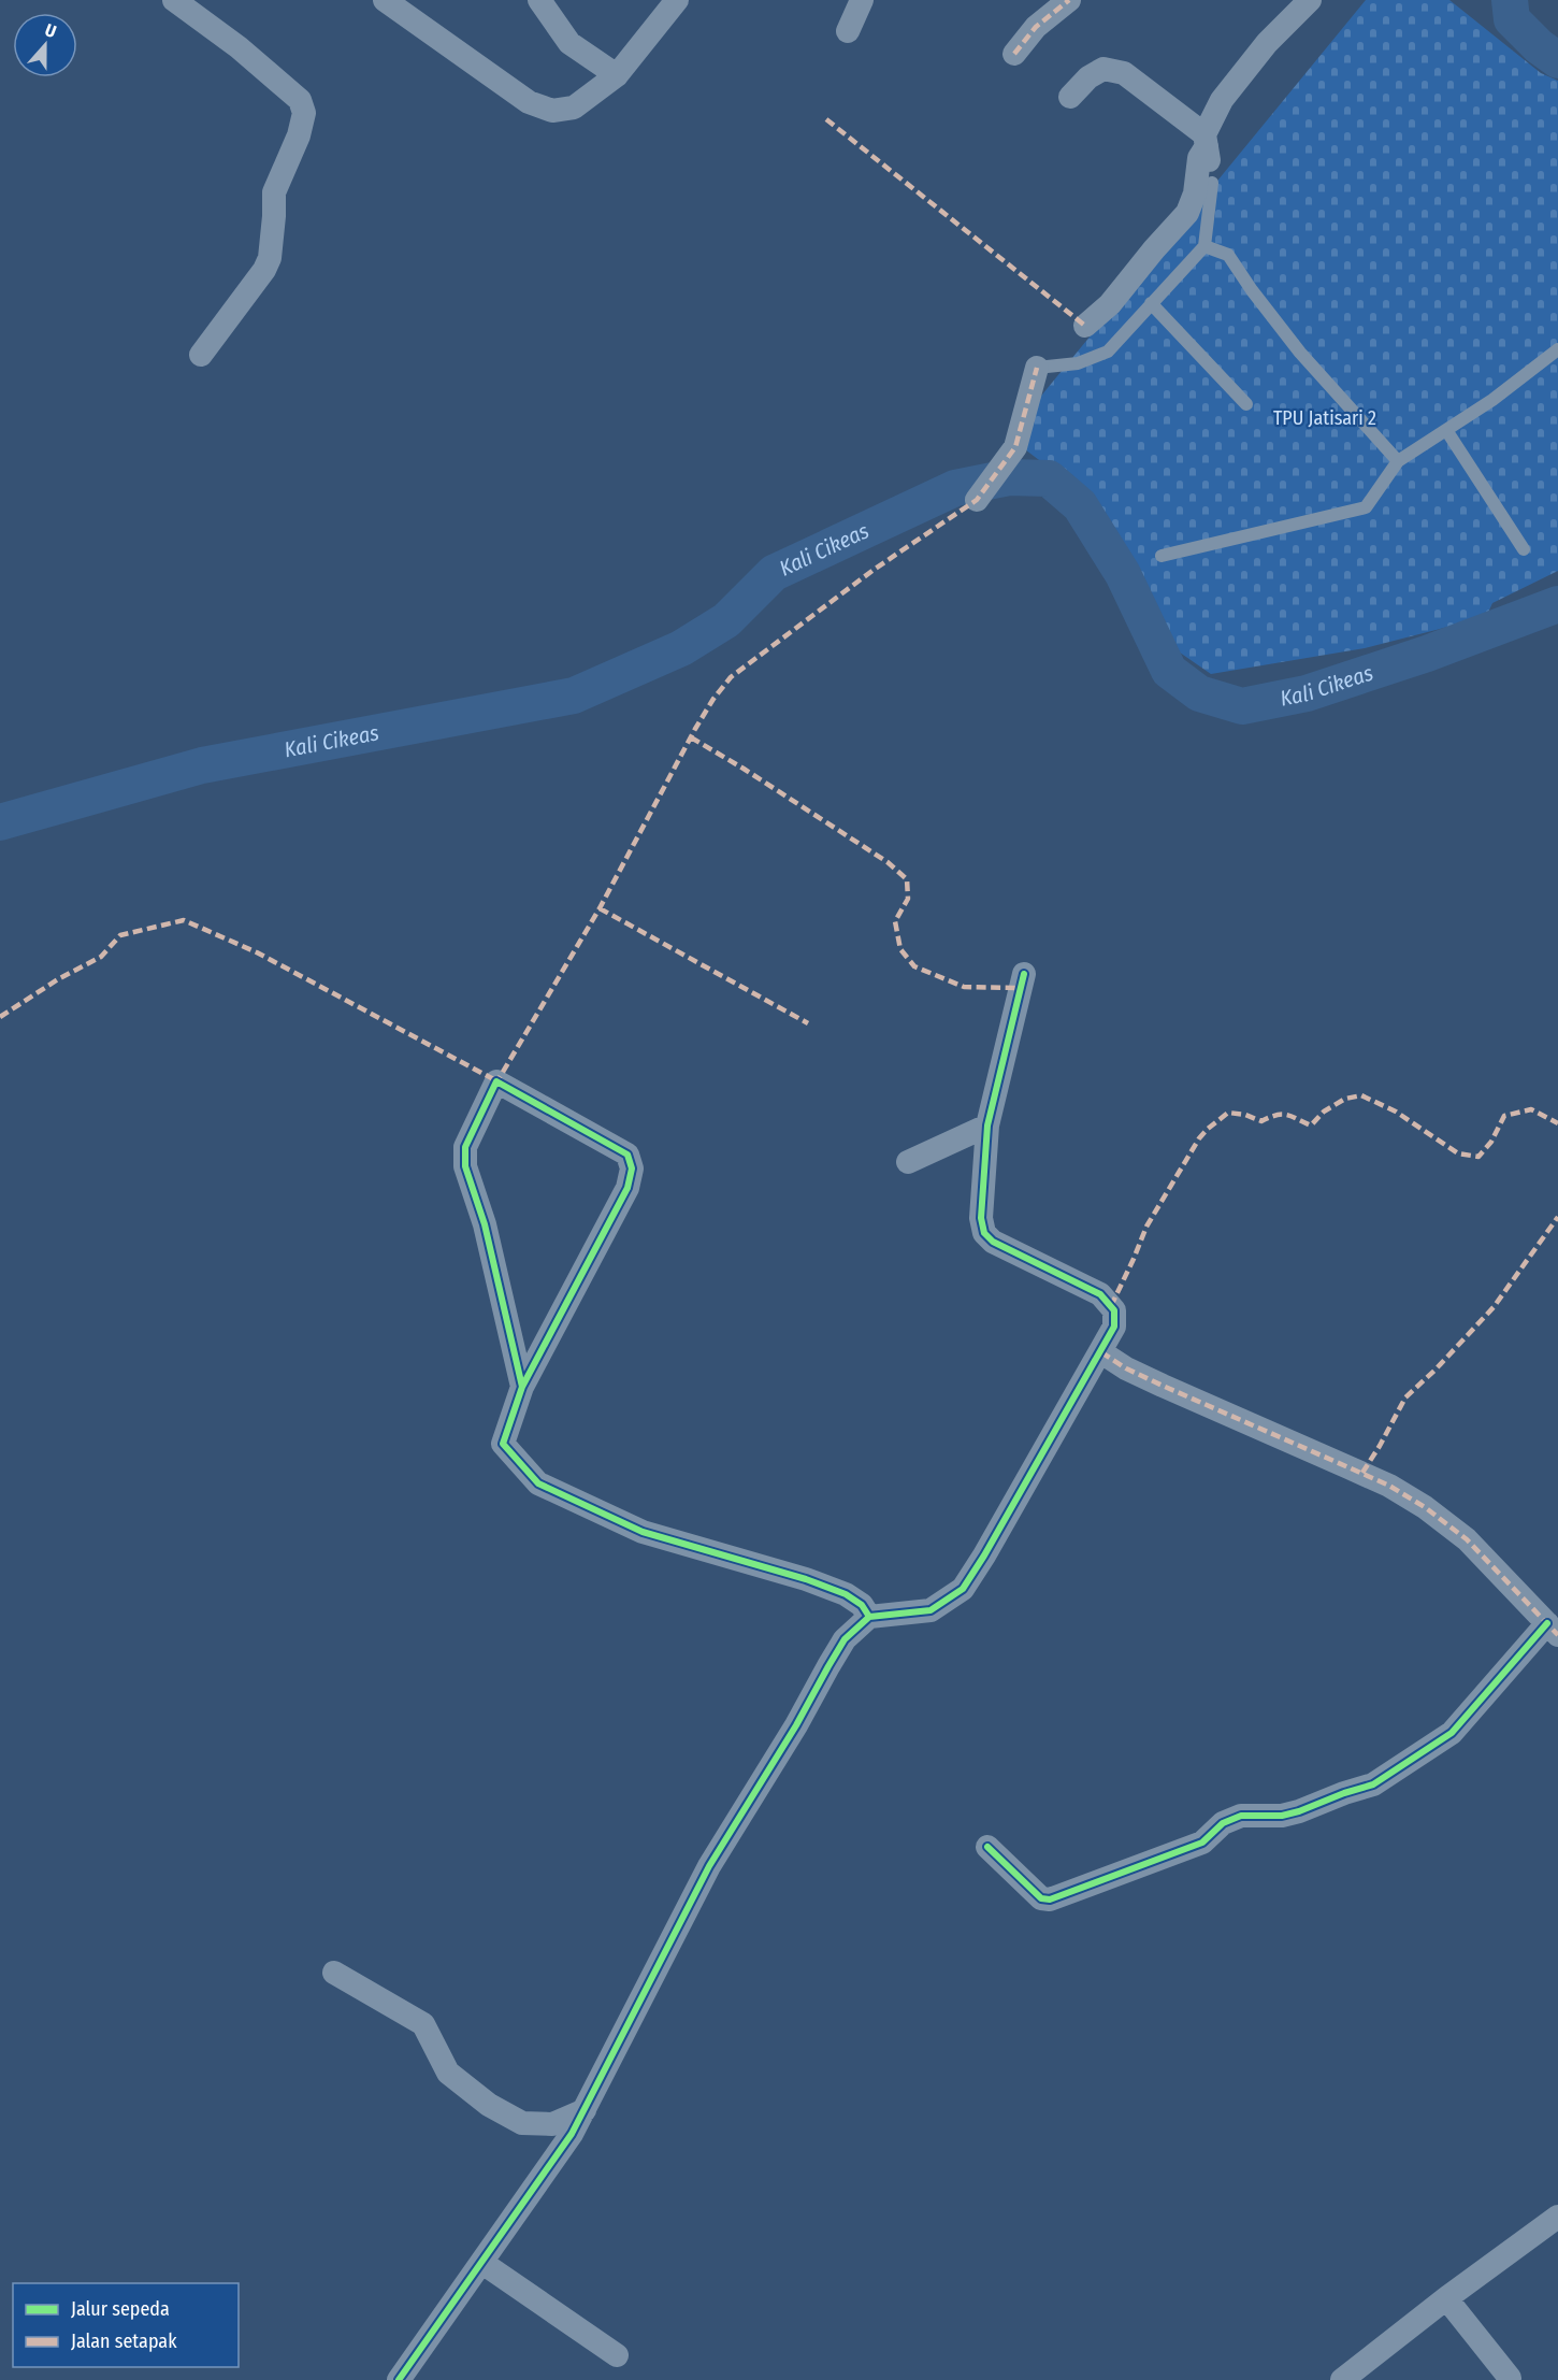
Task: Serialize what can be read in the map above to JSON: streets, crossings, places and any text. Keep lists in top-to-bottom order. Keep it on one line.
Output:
{"water":["Kali Cikeas"],"parks":["TPU Jatisari 2"],"legend":["Jalur sepeda","Jalan setapak"],"north":"top"}
